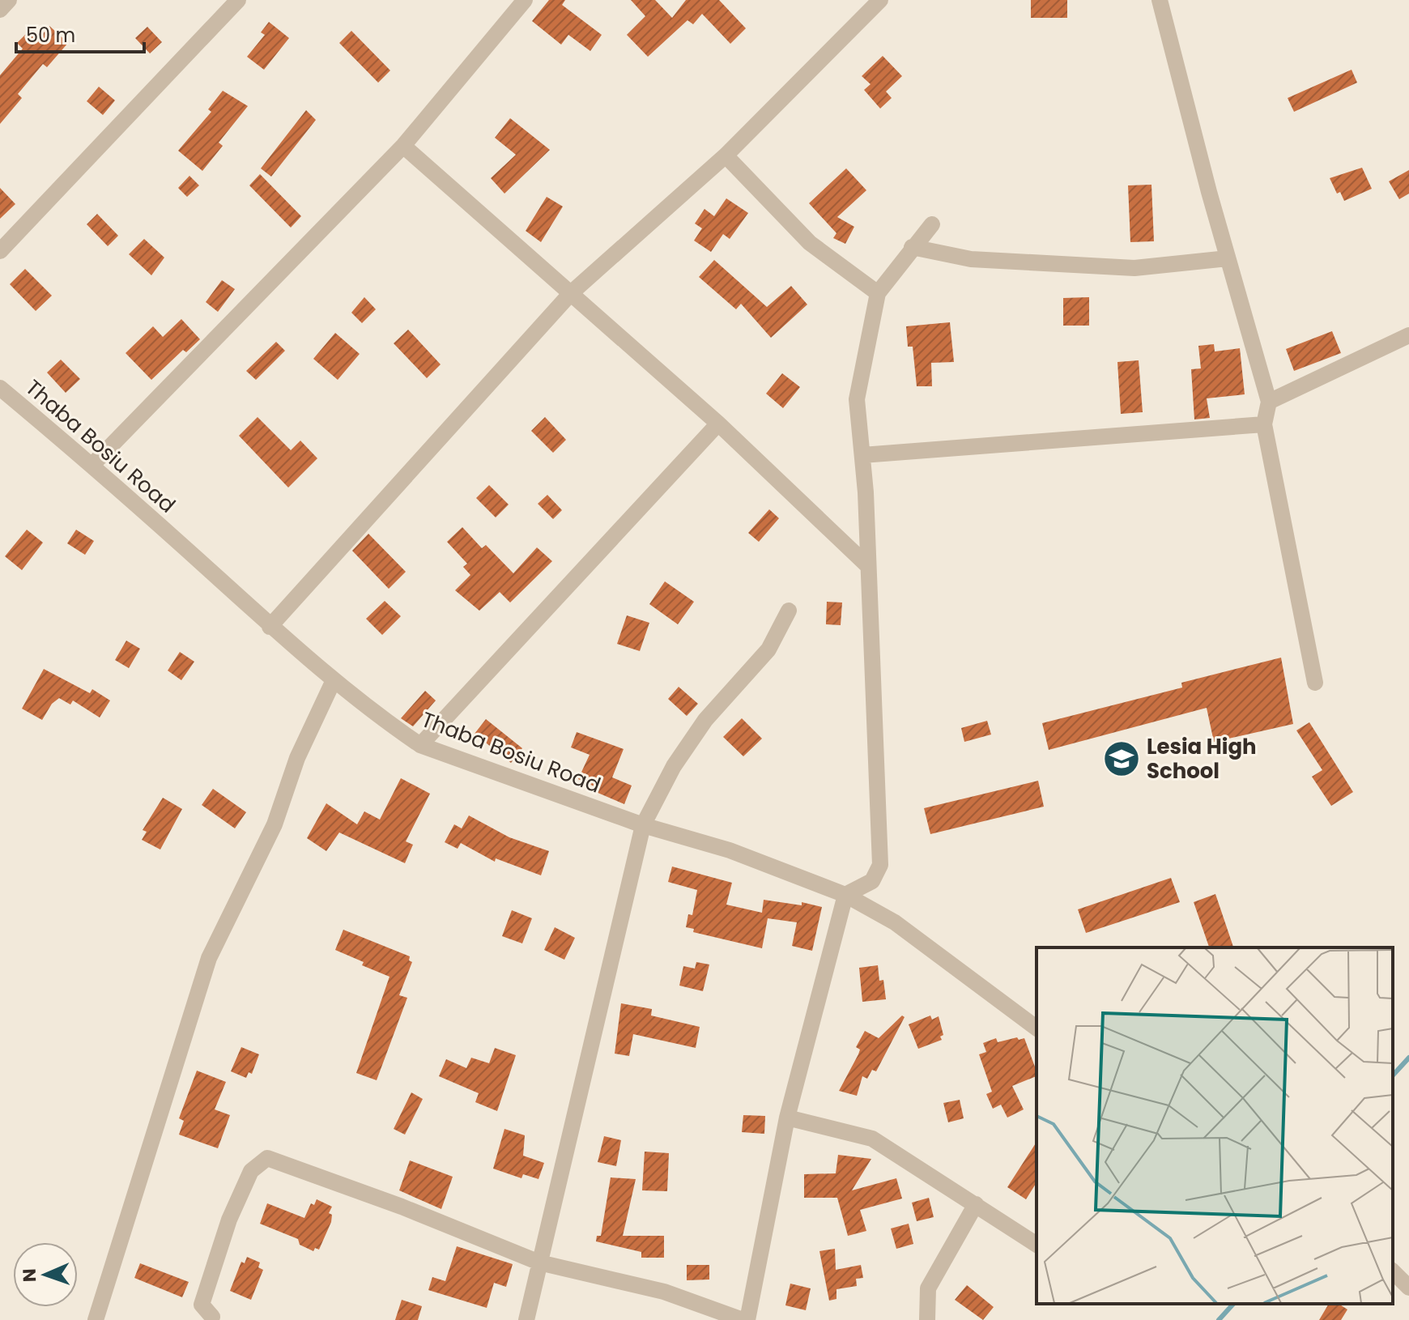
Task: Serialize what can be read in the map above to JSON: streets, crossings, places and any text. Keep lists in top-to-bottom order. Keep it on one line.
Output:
{"streets":{"street":["Thaba Bosiu Road"]},"places":{"school or university":["Lesia High School"]},"scale_bar":"50 m","north":"left"}
